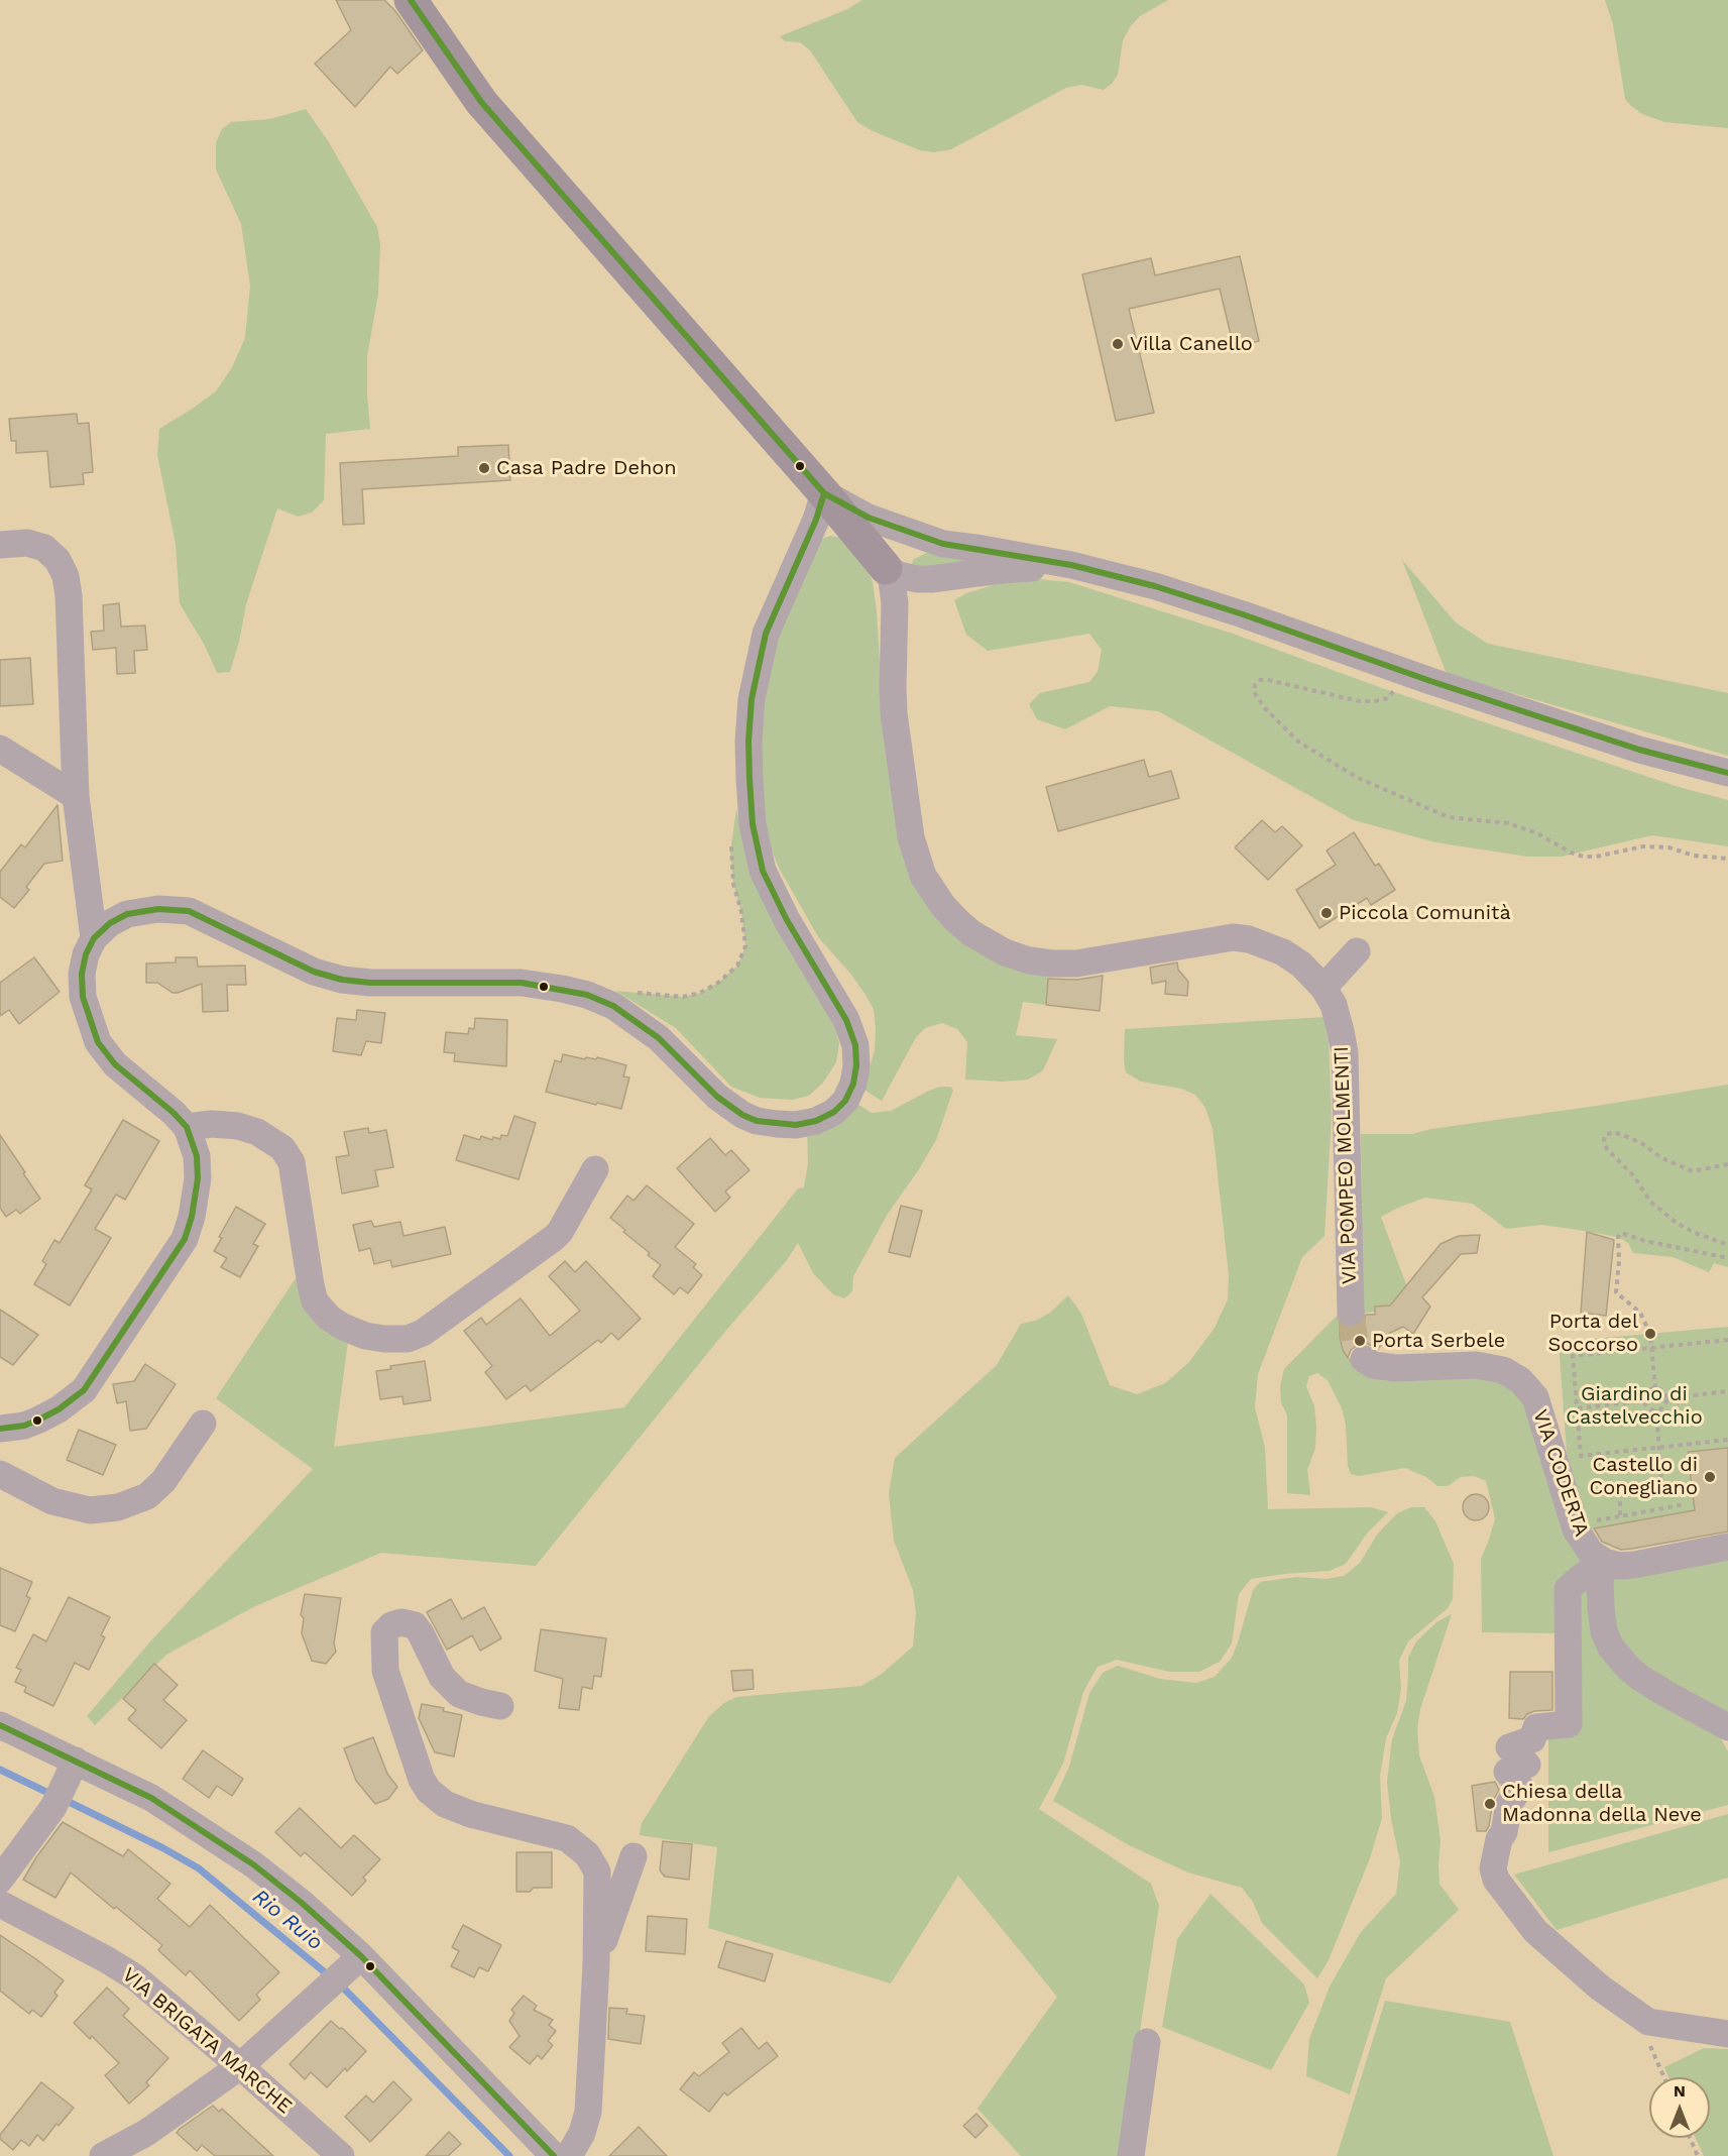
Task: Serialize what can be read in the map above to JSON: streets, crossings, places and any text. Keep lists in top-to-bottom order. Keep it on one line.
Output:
{"streets":{"street":["VIA POMPEO MOLMENTI","VIA CODERTA","VIA BRIGATA MARCHE"]},"water":["Rio Ruio"],"parks":["Giardino di Castelvecchio"],"places":["Villa Canello","Casa Padre Dehon","Piccola Comunità","Porta del Soccorso","Porta Serbele","Castello di Conegliano","Chiesa della Madonna della Neve"],"north":"top"}
